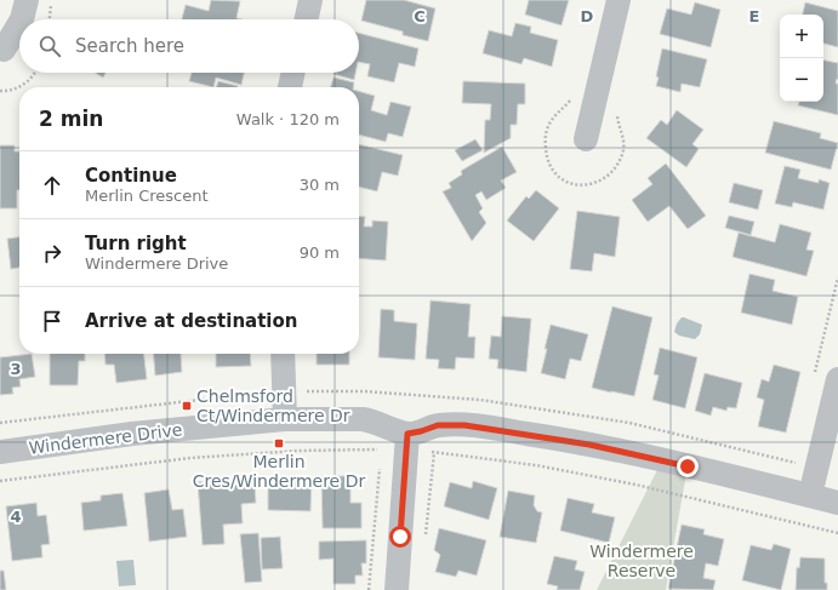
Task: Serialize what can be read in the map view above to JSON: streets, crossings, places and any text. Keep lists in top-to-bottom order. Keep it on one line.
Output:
{"streets":{"street":["Windermere Drive"]},"parks":["Windermere Reserve"],"places":{"transit":["Chelmsford Ct/Windermere Dr","Merlin Cres/Windermere Dr"]},"page":{"map_buttons":["+","−"],"search":"Search here","heading":["2 min","Walk · 120 m"],"list":[["Continue","Merlin Crescent","30 m"],["Turn right","Windermere Drive","90 m"],"Arrive at destination"]},"grid":{"columns":["C","D","E"],"rows":["3","4"]}}
